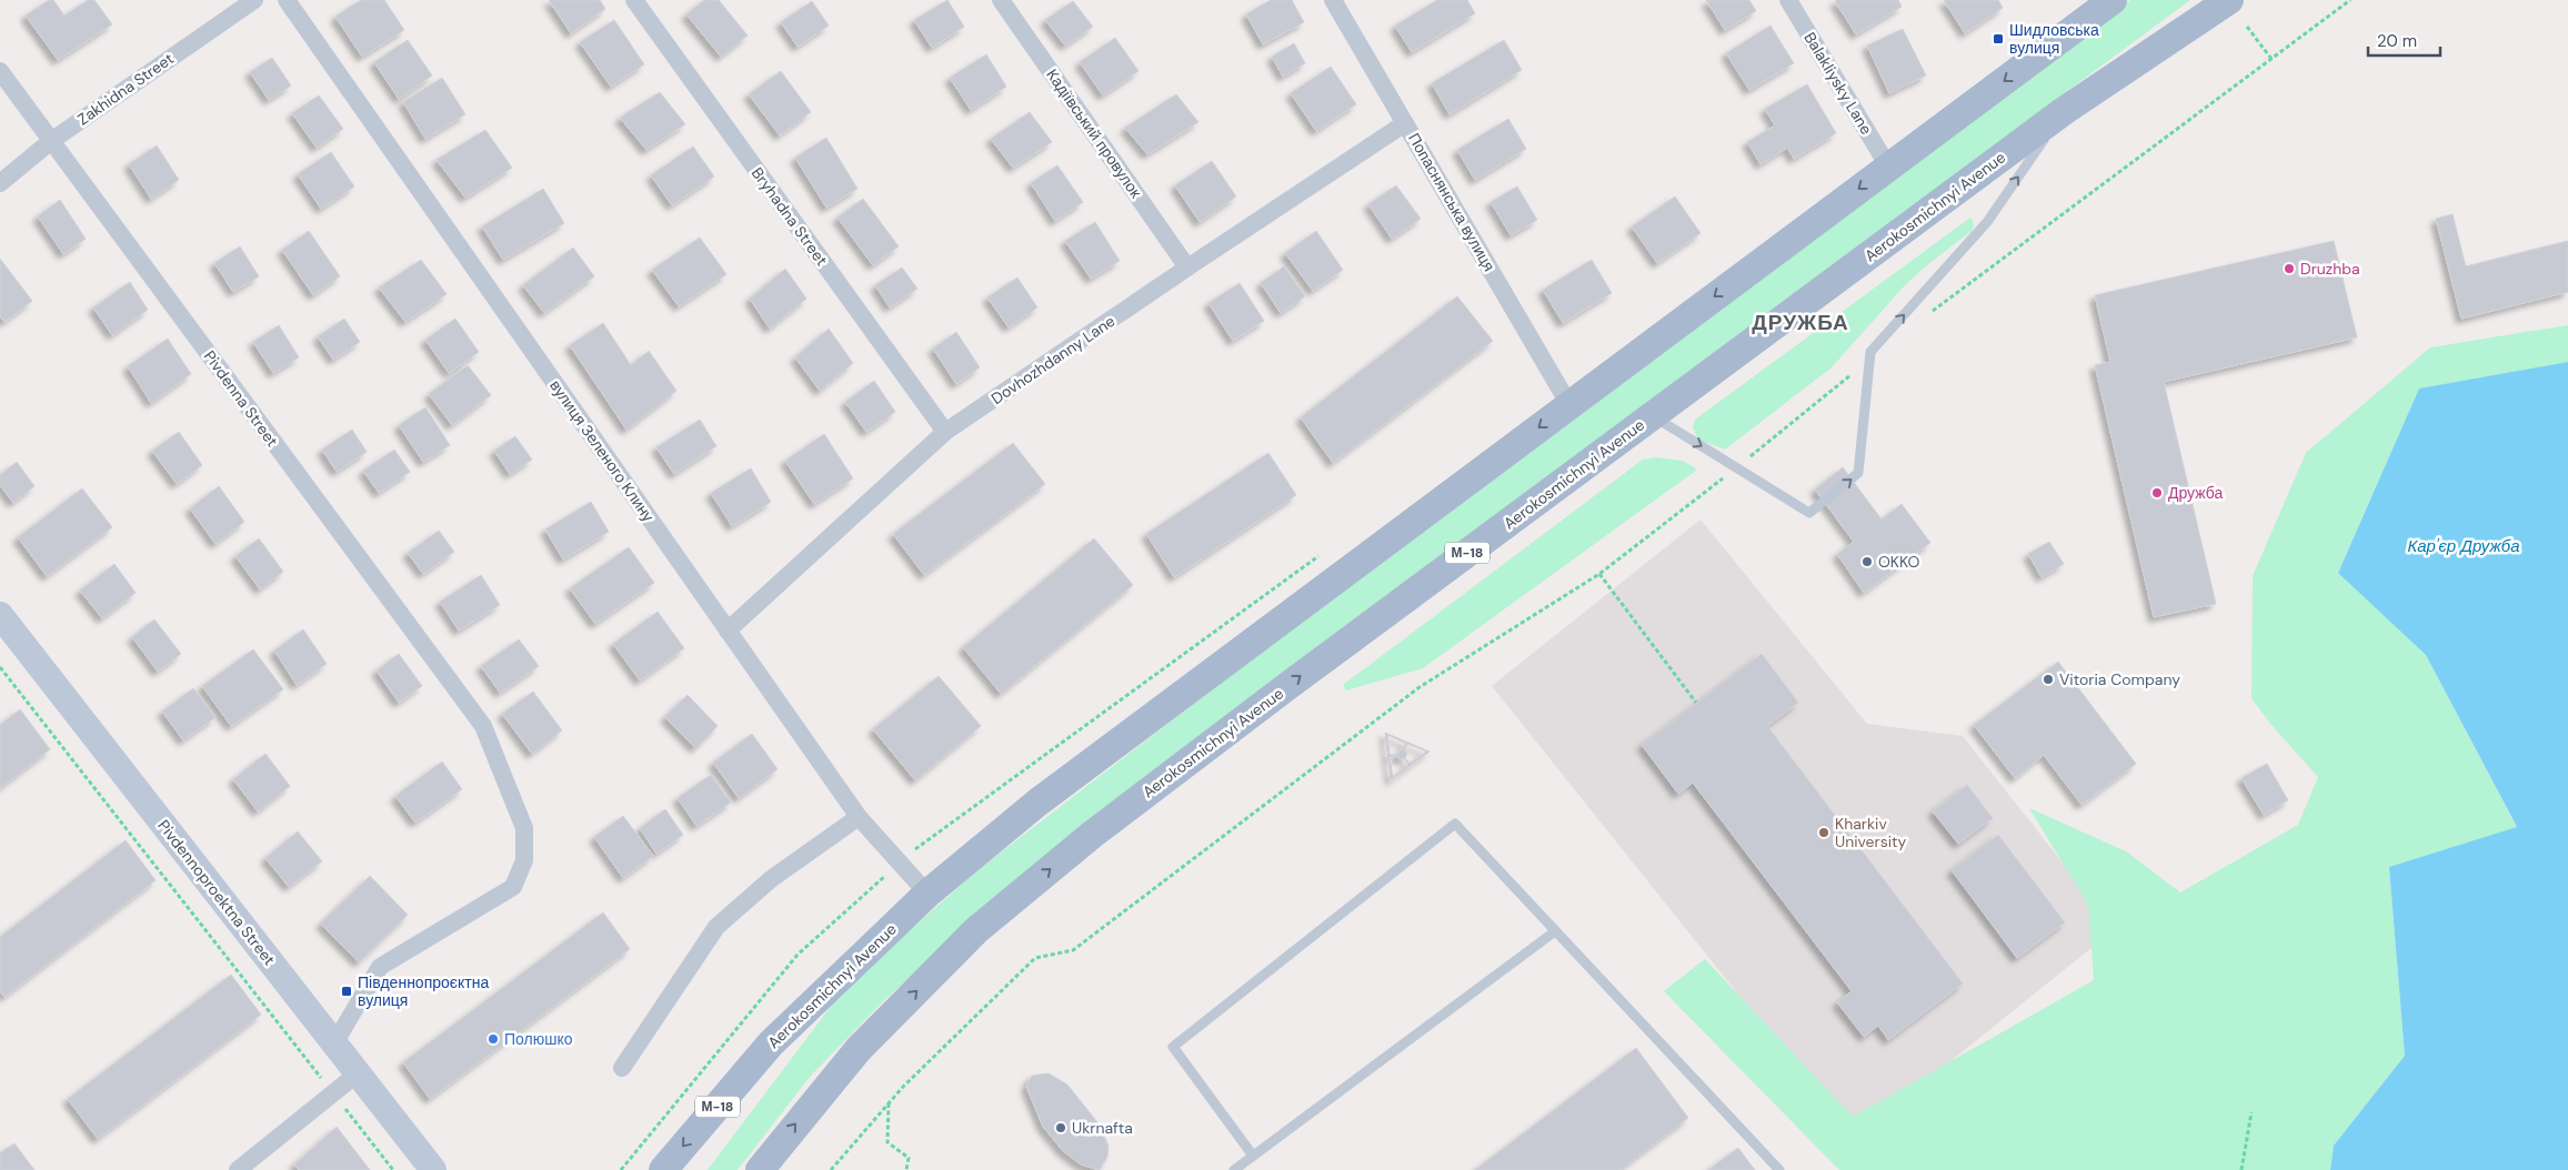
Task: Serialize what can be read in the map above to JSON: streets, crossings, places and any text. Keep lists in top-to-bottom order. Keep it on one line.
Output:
{"streets":{"main road":["Aerokosmichnyi Avenue","М-18","Pivdennoproektna Street"],"street":["Balakliysky Lane","Zakhidna Street","Кадіївський провулок","Попаснянська вулиця","Bryhadna Street","Dovhozhdanny Lane","Pivdenna Street","вулиця Зеленого Клину"]},"crossings":[["Balakliysky Lane","Aerokosmichnyi Avenue"],["Zakhidna Street","Pivdenna Street"],["Кадіївський провулок","Dovhozhdanny Lane"],["Попаснянська вулиця","Aerokosmichnyi Avenue"],["Попаснянська вулиця","Dovhozhdanny Lane"],["Aerokosmichnyi Avenue","вулиця Зеленого Клину"],["Bryhadna Street","Dovhozhdanny Lane"],["Dovhozhdanny Lane","вулиця Зеленого Клину"],["Pivdenna Street","Pivdennoproektna Street"]],"districts":["ДРУЖБА"],"water":["Кар'єр Дружба"],"places":{"transit":["Шидловська вулиця","Південнопроєктна вулиця"],"other":["Druzhba","Дружба","OKKO","Vitoria Company","Kharkiv University","Полюшко","Ukrnafta"]},"scale_bar":"20 m"}
